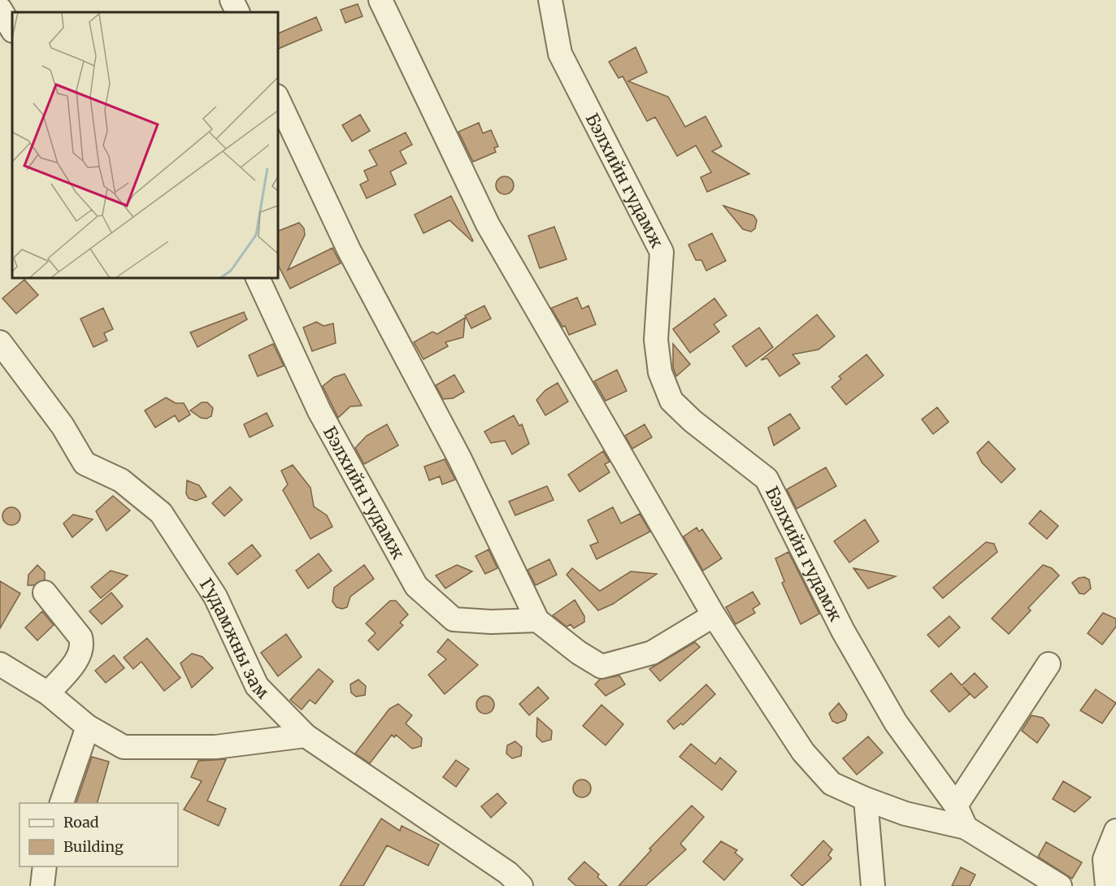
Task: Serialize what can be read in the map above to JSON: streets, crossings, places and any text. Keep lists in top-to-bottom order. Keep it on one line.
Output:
{"streets":{"street":["Бэлхийн гудамж","Гудамжны зам"]},"legend":["Road","Building"]}
